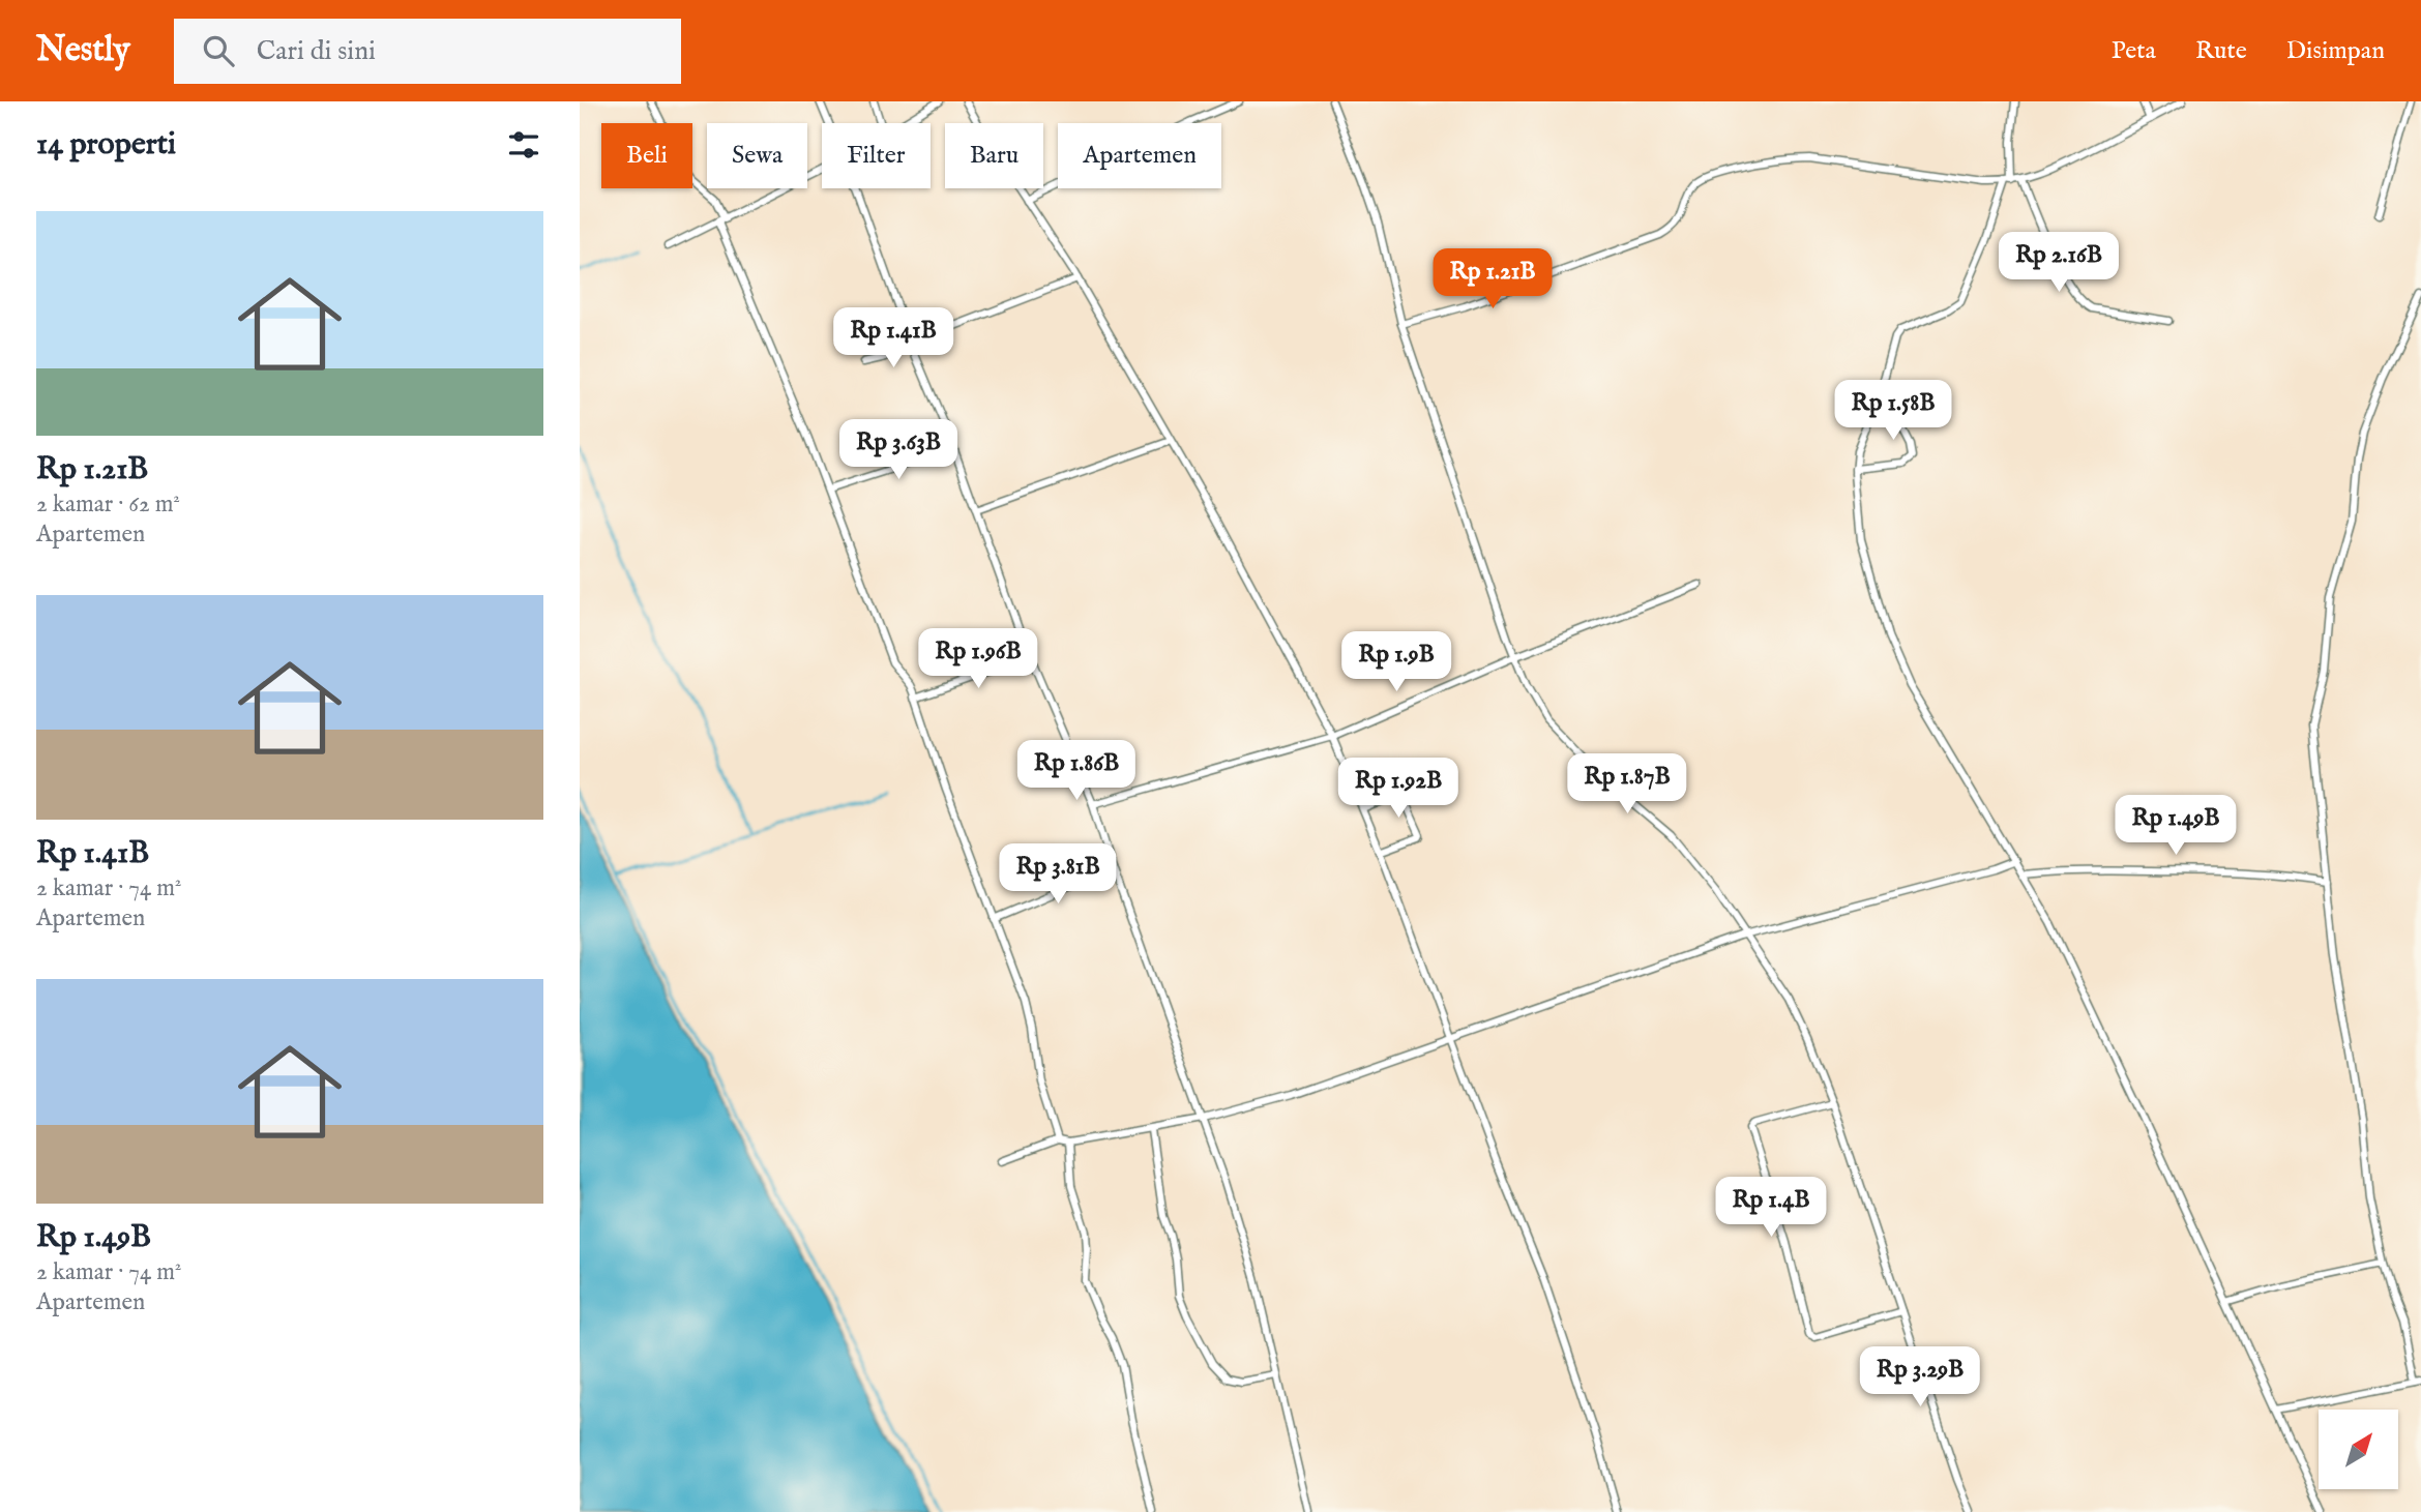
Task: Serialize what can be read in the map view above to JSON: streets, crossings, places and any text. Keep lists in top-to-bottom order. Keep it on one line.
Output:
{"north":"top right","page":{"header":"Nestly","search":"Cari di sini","nav":["Peta","Rute","Disimpan"],"heading":"14 properti","chip":["Beli","Sewa","Filter","Baru","Apartemen"],"list":[{"name":"Rp 1.21B","note":"2 kamar · 62 m² · Apartemen"},{"name":"Rp 1.41B","note":"2 kamar · 74 m² · Apartemen"},{"name":"Rp 1.49B","note":"2 kamar · 74 m² · Apartemen"}],"price":["Rp 2.16B","Rp 1.21B","Rp 1.41B","Rp 1.58B","Rp 3.63B","Rp 1.96B","Rp 1.9B","Rp 1.86B","Rp 1.87B","Rp 1.92B","Rp 1.49B","Rp 3.81B","Rp 1.4B","Rp 3.29B"]}}
